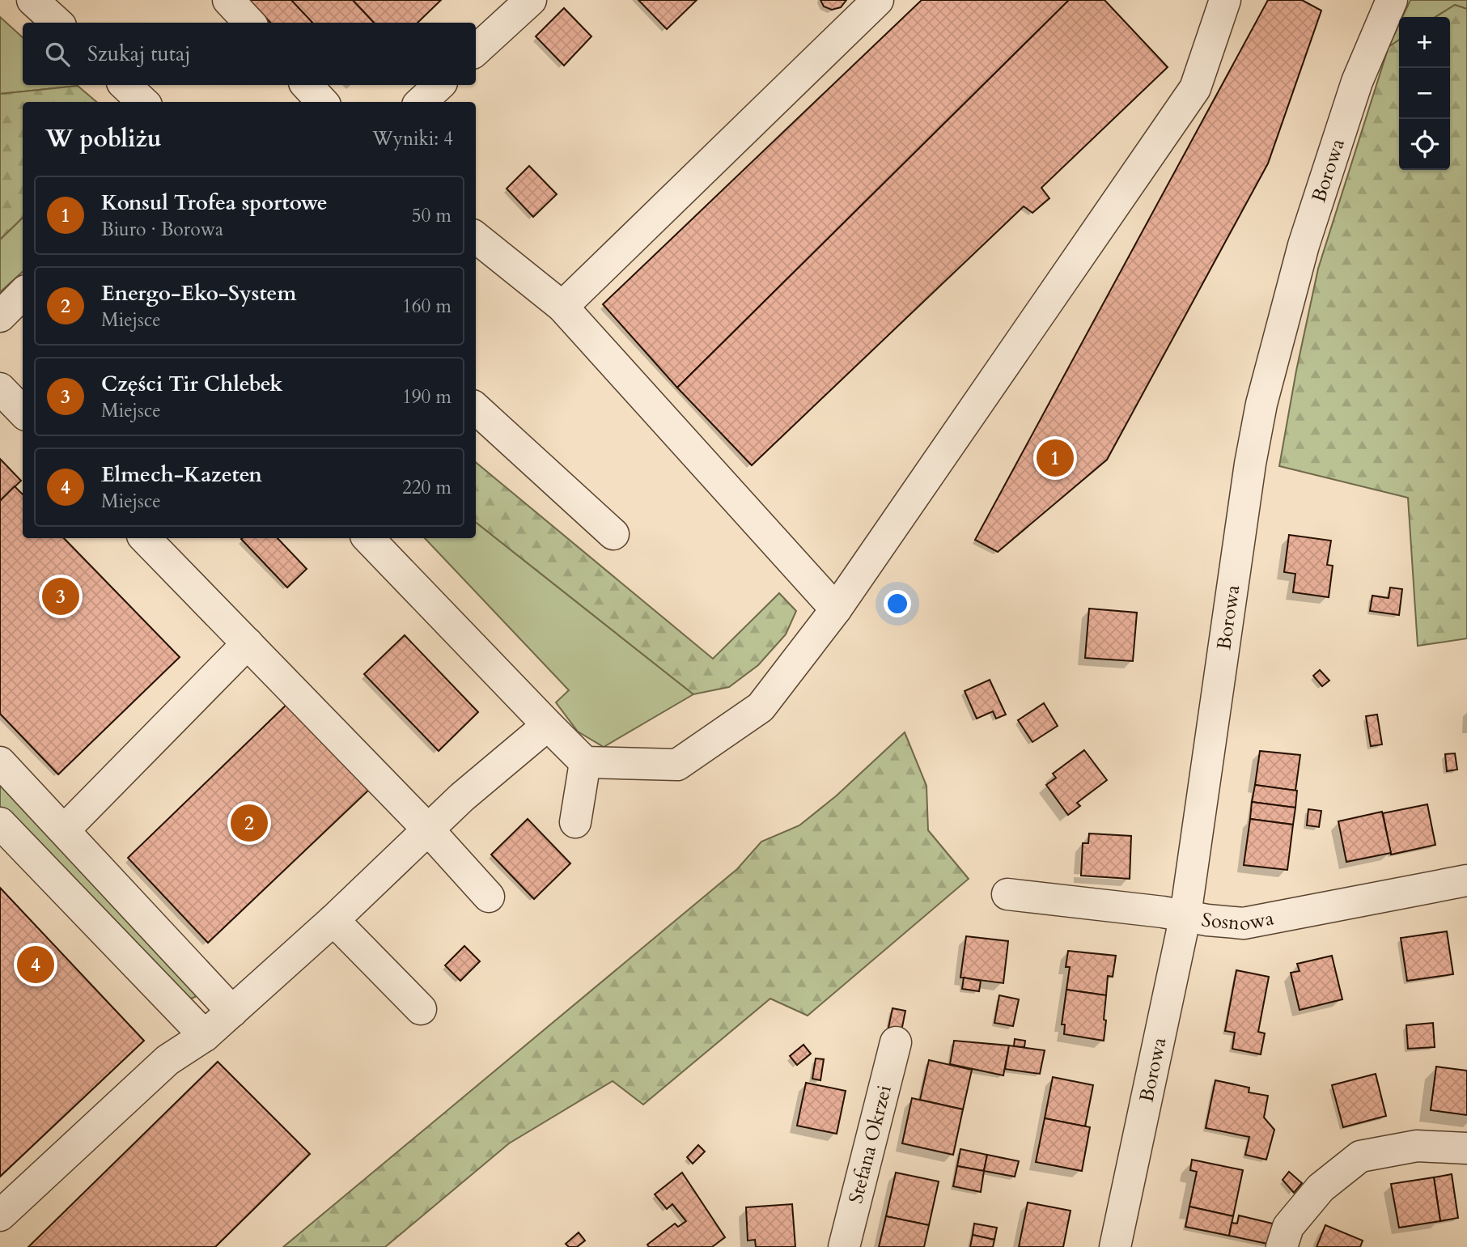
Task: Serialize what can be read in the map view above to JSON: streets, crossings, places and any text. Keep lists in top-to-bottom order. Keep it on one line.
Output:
{"streets":{"street":["Borowa","Sosnowa","Stefana Okrzei"]},"crossings":[["Borowa","Sosnowa"]],"page":{"map_buttons":["+","−"],"search":"Szukaj tutaj","heading":["W pobliżu","Wyniki: 4"],"list":[{"mark":"1","name":"Konsul Trofea sportowe","note":"Biuro · Borowa","value":"50 m"},{"mark":"2","name":"Energo-Eko-System","note":"Miejsce","value":"160 m"},{"mark":"3","name":"Części Tir Chlebek","note":"Miejsce","value":"190 m"},{"mark":"4","name":"Elmech-Kazeten","note":"Miejsce","value":"220 m"}],"pins":["1","3","2","4"]}}
